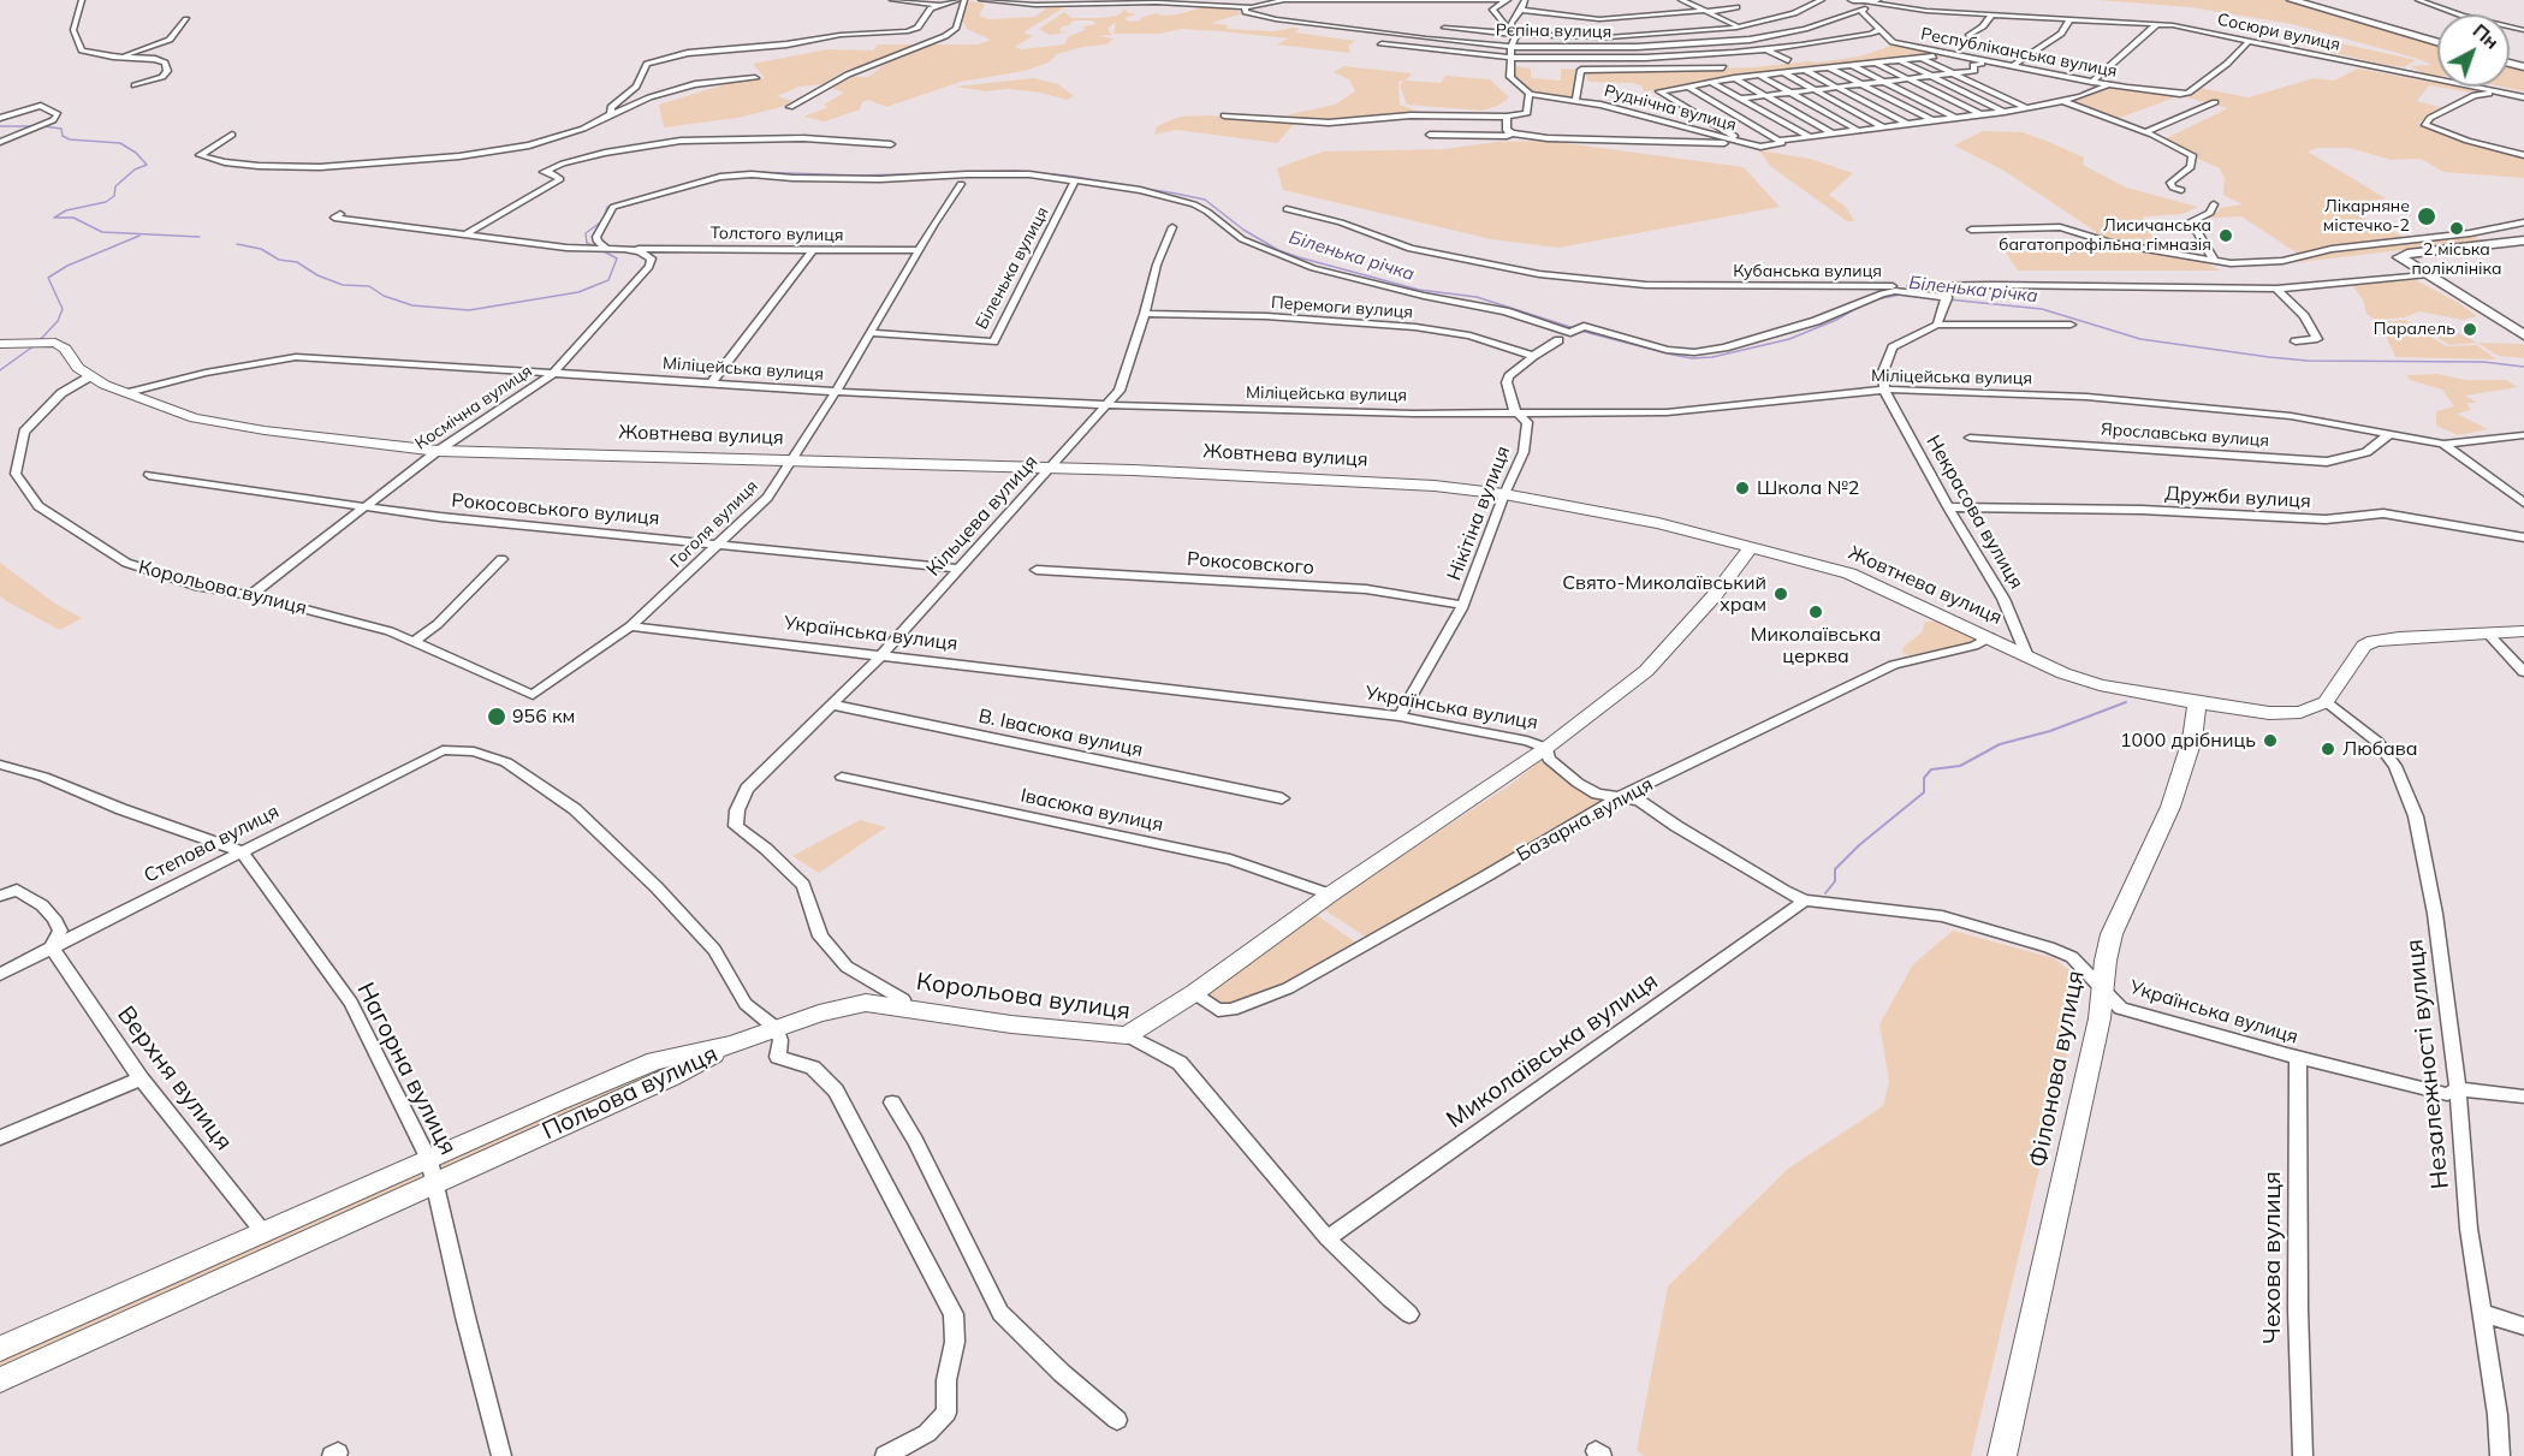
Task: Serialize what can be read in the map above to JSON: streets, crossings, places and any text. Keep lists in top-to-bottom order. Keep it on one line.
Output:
{"streets":{"main road":["Жовтнева вулиця","Корольова вулиця","Філонова вулиця","Польова вулиця"],"street":["Рєпіна вулиця","Сосюри вулиця","Республіканська вулиця","Руднічна вулиця","Толстого вулиця","Біленька вулиця","Кубанська вулиця","Перемоги вулиця","Міліцейська вулиця","Космічна вулиця","Ярославська вулиця","Дружби вулиця","Рокосовського вулиця","Некрасова вулиця","Нікітіна вулиця","Кільцева вулиця","Гоголя вулиця","Рокосовского","Українська вулиця","В. Івасюка вулиця","Івасюка вулиця","Базарна вулиця","Степова вулиця","Миколаївська вулиця","Незалежності вулиця","Нагорна вулиця","Верхня вулиця","Чехова вулиця"]},"crossings":[["Рєпіна вулиця","Сосюри вулиця"],["Рєпіна вулиця","Республіканська вулиця"],["Сосюри вулиця","Республіканська вулиця"],["Толстого вулиця","Космічна вулиця"],["Толстого вулиця","Гоголя вулиця"],["Біленька вулиця","Гоголя вулиця"],["Перемоги вулиця","Нікітіна вулиця"],["Перемоги вулиця","Кільцева вулиця"],["Міліцейська вулиця","Космічна вулиця"],["Міліцейська вулиця","Жовтнева вулиця"],["Міліцейська вулиця","Ярославська вулиця"],["Міліцейська вулиця","Некрасова вулиця"],["Міліцейська вулиця","Нікітіна вулиця"],["Міліцейська вулиця","Кільцева вулиця"],["Міліцейська вулиця","Гоголя вулиця"],["Космічна вулиця","Жовтнева вулиця"],["Космічна вулиця","Рокосовського вулиця"],["Космічна вулиця","Корольова вулиця"],["Жовтнева вулиця","Некрасова вулиця"],["Жовтнева вулиця","Нікітіна вулиця"],["Жовтнева вулиця","Кільцева вулиця"],["Жовтнева вулиця","Гоголя вулиця"],["Жовтнева вулиця","Корольова вулиця"],["Жовтнева вулиця","Базарна вулиця"],["Жовтнева вулиця","Незалежності вулиця"],["Жовтнева вулиця","Філонова вулиця"],["Дружби вулиця","Некрасова вулиця"],["Рокосовського вулиця","Кільцева вулиця"],["Рокосовського вулиця","Гоголя вулиця"],["Нікітіна вулиця","Рокосовского"],["Нікітіна вулиця","Українська вулиця"],["Кільцева вулиця","Корольова вулиця"],["Кільцева вулиця","Українська вулиця"],["Кільцева вулиця","В. Івасюка вулиця"],["Гоголя вулиця","Корольова вулиця"],["Гоголя вулиця","Українська вулиця"],["Корольова вулиця","Миколаївська вулиця"],["Корольова вулиця","Польова вулиця"],["Українська вулиця","Базарна вулиця"],["Українська вулиця","Миколаївська вулиця"],["Українська вулиця","Незалежності вулиця"],["Українська вулиця","Філонова вулиця"],["Українська вулиця","Чехова вулиця"],["Степова вулиця","Нагорна вулиця"],["Степова вулиця","Верхня вулиця"],["Степова вулиця","Польова вулиця"],["Нагорна вулиця","Польова вулиця"],["Верхня вулиця","Польова вулиця"]],"water":["Біленька річка"],"places":["Лікарняне містечко-2","2 міська поліклініка","Лисичанська багатопрофільна гімназія","Паралель","Школа №2","Свято-Миколаївський храм","Миколаївська церква","956 км","1000 дрібниць","Любава"],"north":"top right"}
